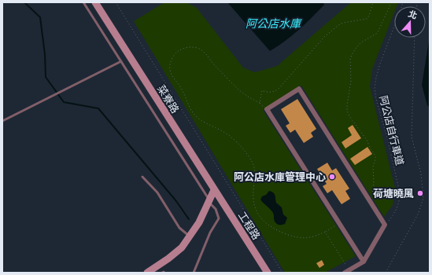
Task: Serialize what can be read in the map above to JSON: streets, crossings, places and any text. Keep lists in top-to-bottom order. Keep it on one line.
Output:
{"streets":{"street":["菜寮路","工程路"],"path":["阿公店自行車道"]},"crossings":[["菜寮路","工程路"]],"water":["阿公店水庫"],"places":["阿公店水庫管理中心","荷塘曉風"],"north":"top"}
